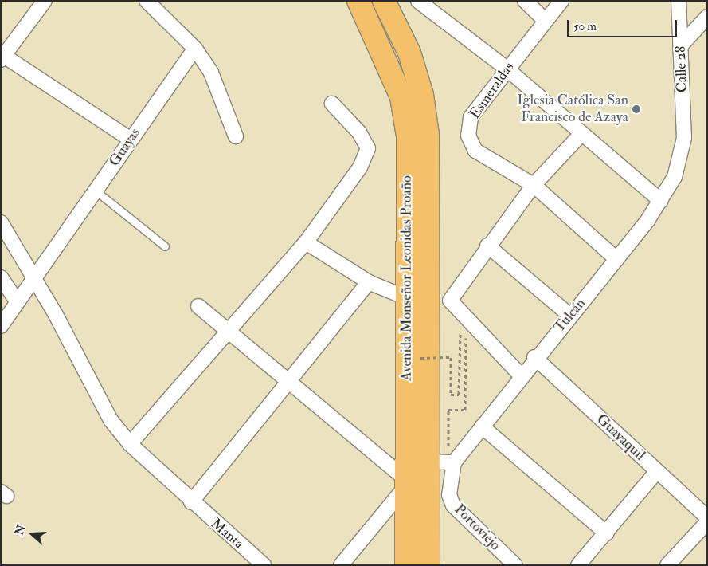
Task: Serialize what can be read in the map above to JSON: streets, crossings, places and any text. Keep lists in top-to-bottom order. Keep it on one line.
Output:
{"streets":{"main road":["Avenida Monseñor Leonidas Proaño"],"street":["Calle 28","Esmeraldas","Guayas","Tulcán","Guayaquil","Portoviejo","Manta"]},"crossings":[["Calle 28","Tulcán"],["Esmeraldas","Tulcán"],["Guayas","Manta"],["Tulcán","Guayaquil"],["Tulcán","Portoviejo"]],"places":["Iglesia Católica San Francisco de Azaya"],"scale_bar":"50 m","north":"left"}
